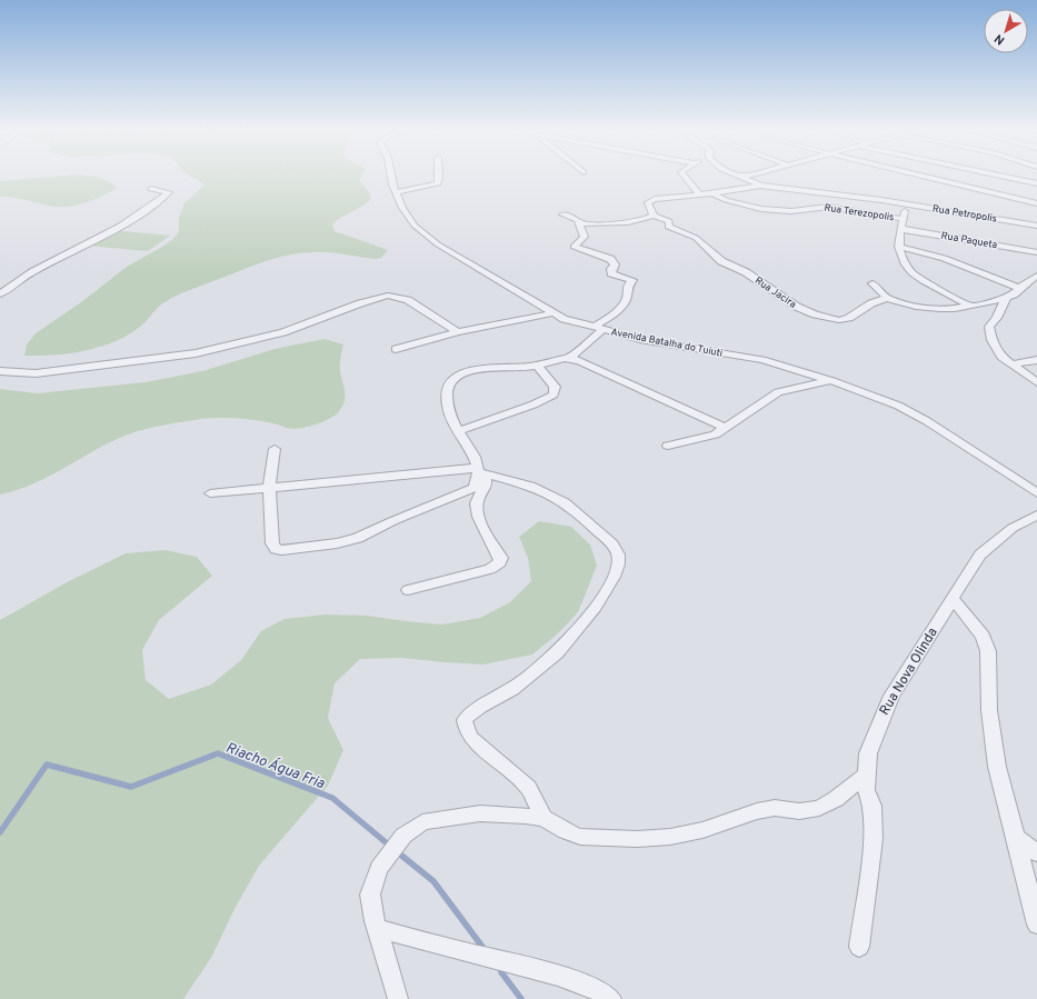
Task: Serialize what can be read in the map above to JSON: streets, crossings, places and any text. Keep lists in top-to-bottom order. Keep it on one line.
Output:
{"streets":{"street":["Rua Terezopolis","Rua Petropolis","Rua Paqueta","Rua Jacira","Avenida Batalha do Tuiuti","Rua Nova Olinda"]},"crossings":[["Rua Terezopolis","Rua Petropolis"],["Rua Petropolis","Rua Jacira"]],"water":["Riacho Água Fria"],"north":"bottom left"}
